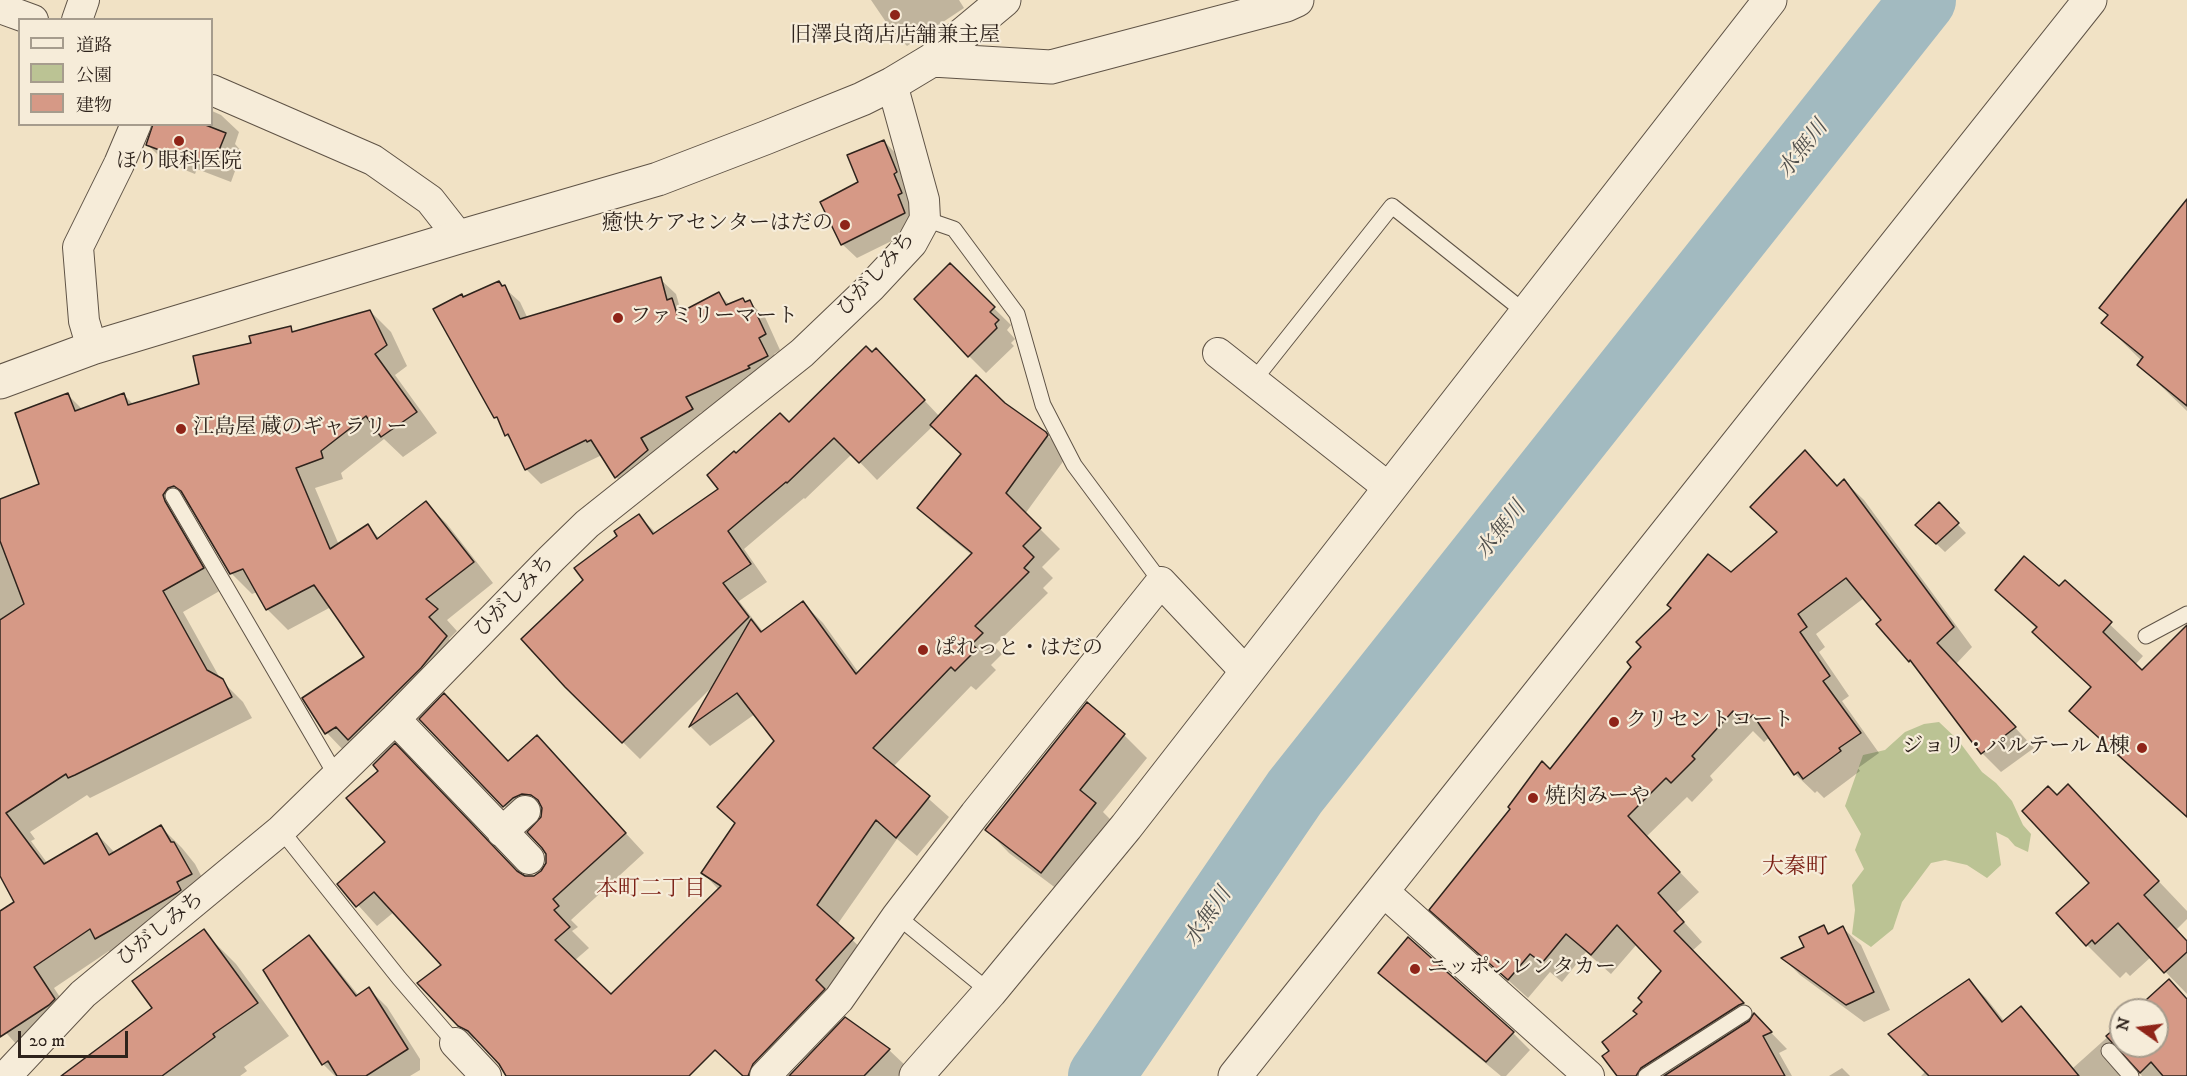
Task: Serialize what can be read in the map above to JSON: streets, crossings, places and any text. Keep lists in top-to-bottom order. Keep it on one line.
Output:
{"streets":{"street":["ひがしみち"]},"districts":["大秦町","本町二丁目"],"water":["水無川"],"places":["旧澤良商店店舗兼主屋","ほり眼科医院","癒快ケアセンターはだの","ファミリーマート","江島屋 蔵のギャラリー","ぱれっと・はだの","クリセントコート","ジョリ・パルテール A棟","焼肉みーや","ニッポンレンタカー"],"legend":["道路","公園","建物"],"scale_bar":"20 m","north":"left"}
